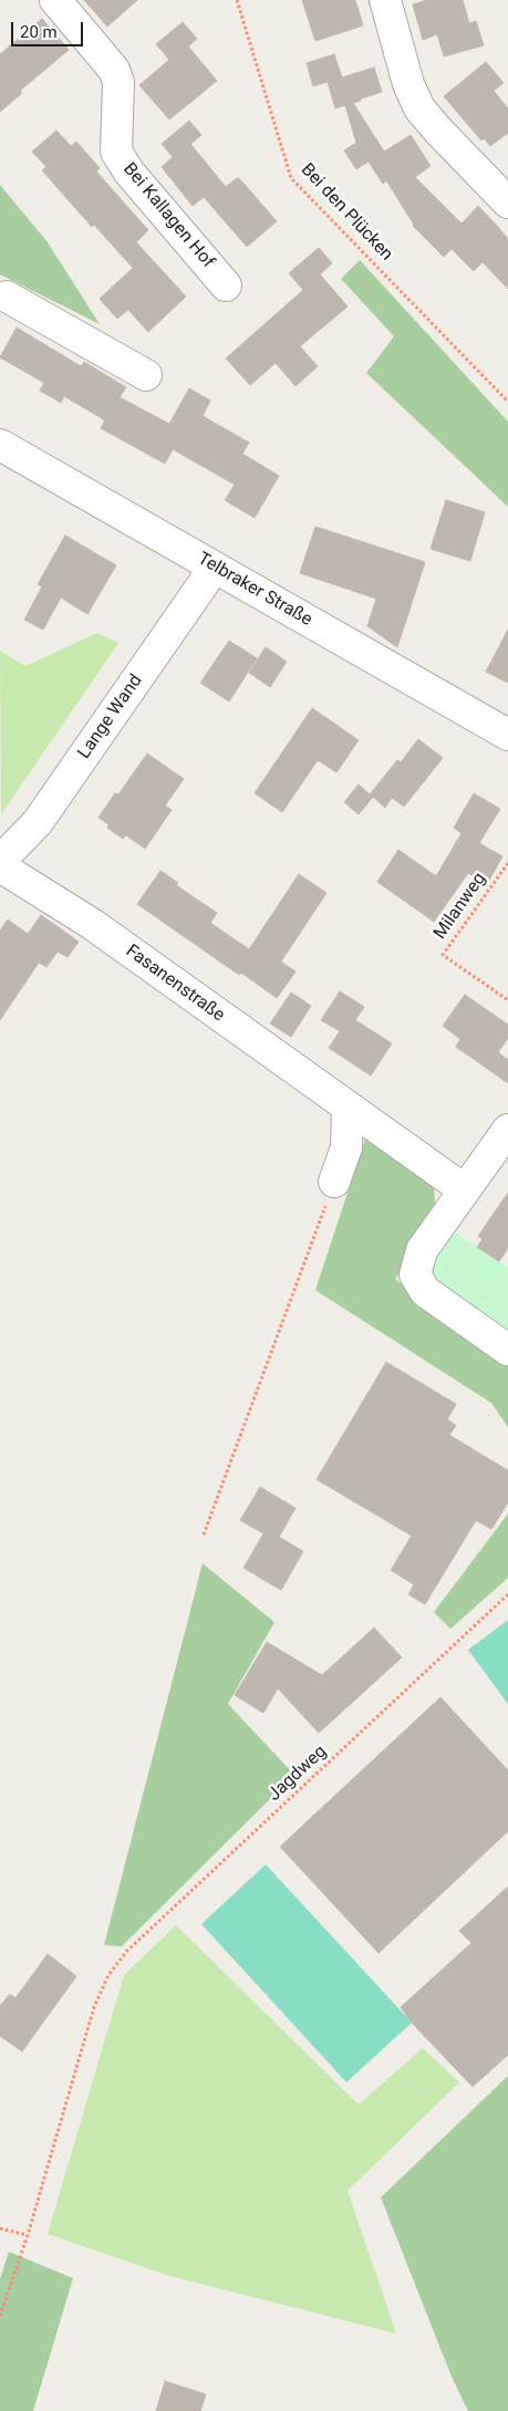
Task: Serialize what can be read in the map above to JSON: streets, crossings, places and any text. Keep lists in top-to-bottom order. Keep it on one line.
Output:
{"streets":{"street":["Bei Kallagen Hof","Telbraker Straße","Lange Wand","Fasanenstraße"],"path":["Bei den Plücken","Milanweg","Jagdweg"]},"crossings":[["Telbraker Straße","Lange Wand"],["Lange Wand","Fasanenstraße"]],"scale_bar":"20 m"}
